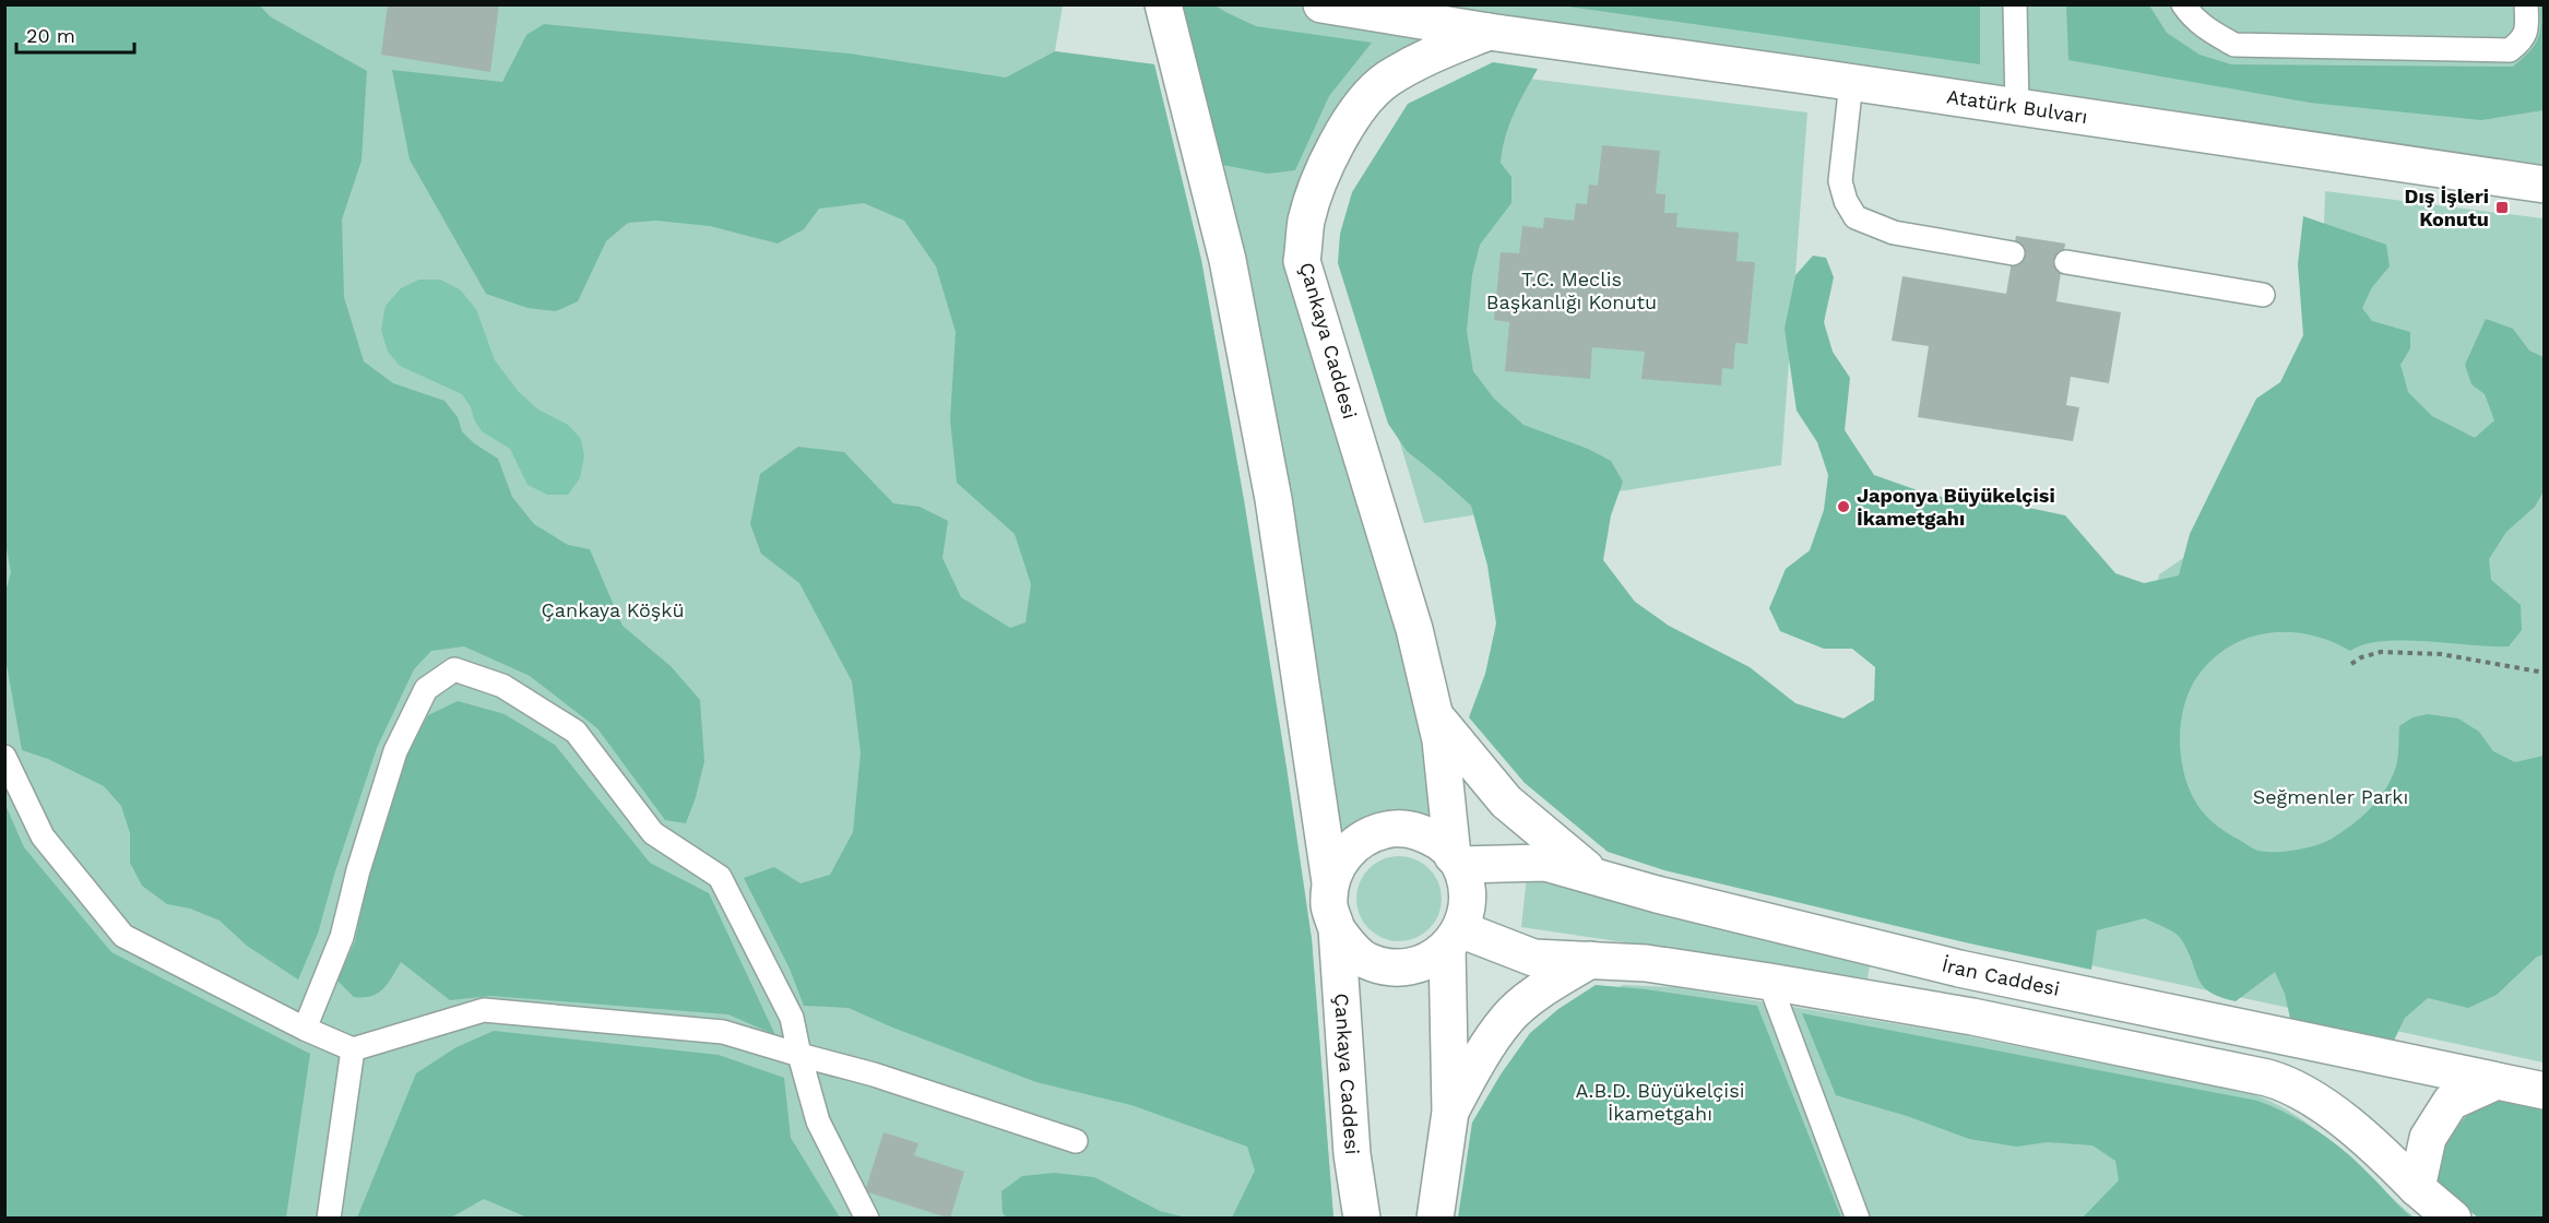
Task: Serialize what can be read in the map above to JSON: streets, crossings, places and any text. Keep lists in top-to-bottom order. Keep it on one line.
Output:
{"streets":{"main road":["Atatürk Bulvarı","Çankaya Caddesi","İran Caddesi"]},"crossings":[["Atatürk Bulvarı","Çankaya Caddesi"],["Çankaya Caddesi","İran Caddesi"]],"parks":["T.C. Meclis Başkanlığı Konutu","Çankaya Köşkü","Seğmenler Parkı","A.B.D. Büyükelçisi İkametgahı"],"places":{"transit":["Dış İşleri Konutu"],"other":["Japonya Büyükelçisi İkametgahı"]},"scale_bar":"20 m"}
